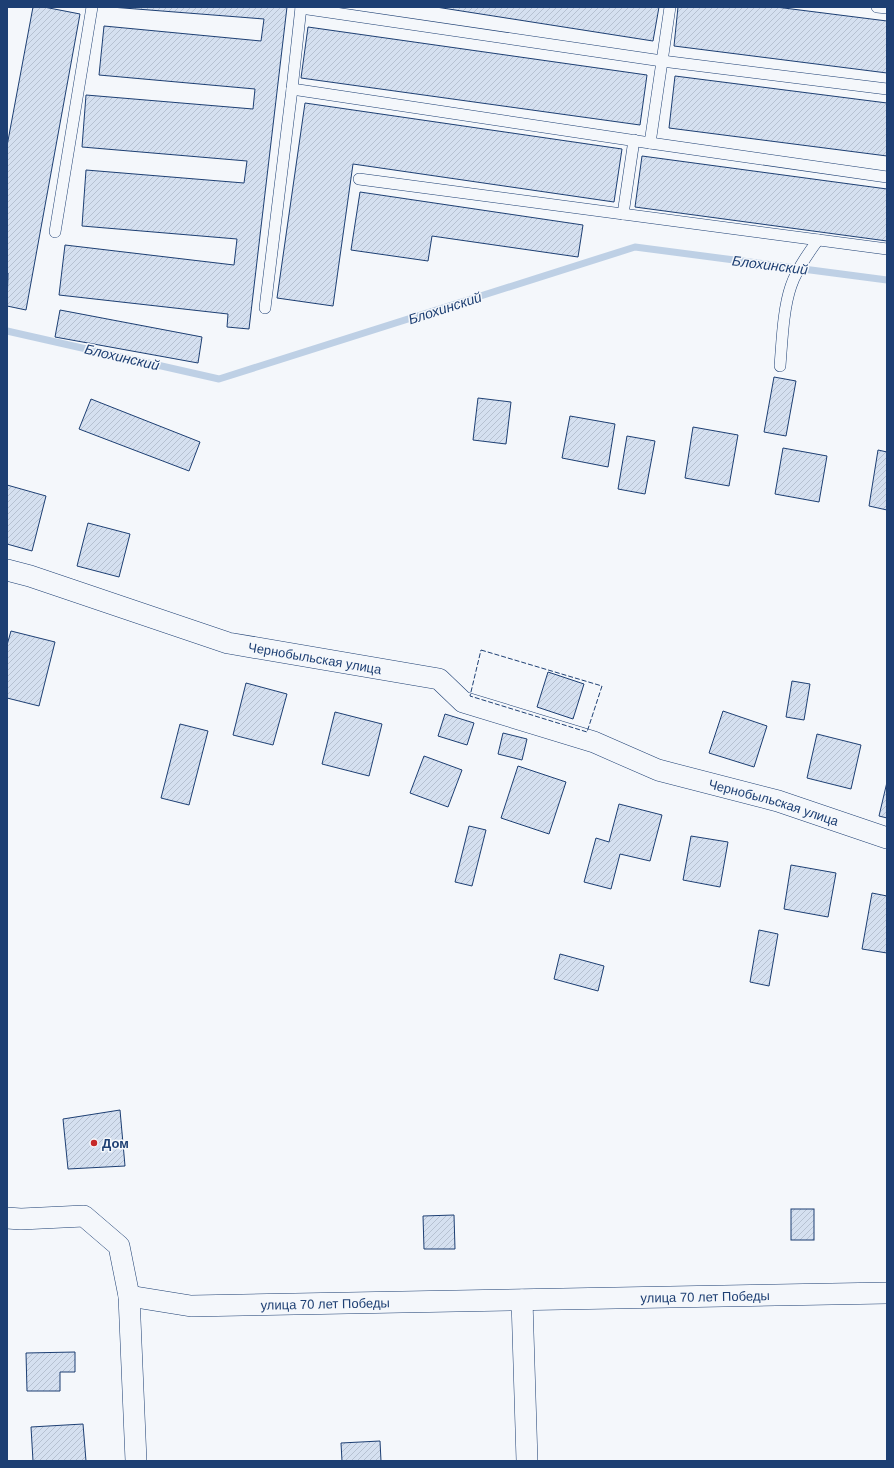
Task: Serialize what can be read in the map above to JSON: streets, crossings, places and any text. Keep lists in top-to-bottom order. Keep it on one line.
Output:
{"streets":{"street":["Чернобыльская улица","улица 70 лет Победы"]},"water":["Блохинский"],"places":["Дом"]}
